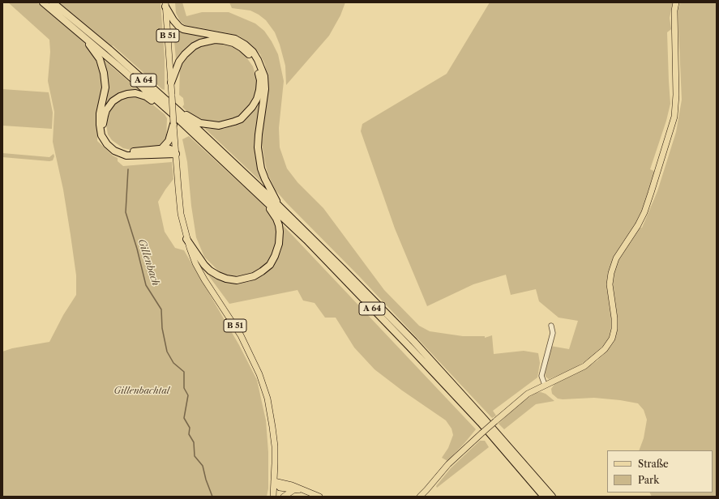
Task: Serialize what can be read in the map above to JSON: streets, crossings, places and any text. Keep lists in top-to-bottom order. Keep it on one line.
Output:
{"streets":{"highway":["A 64"],"main road":["B 51"]},"crossings":[["B 51","A 64"]],"water":["Gillenbach"],"parks":["Gillenbachtal"],"legend":["Straße","Park"]}
